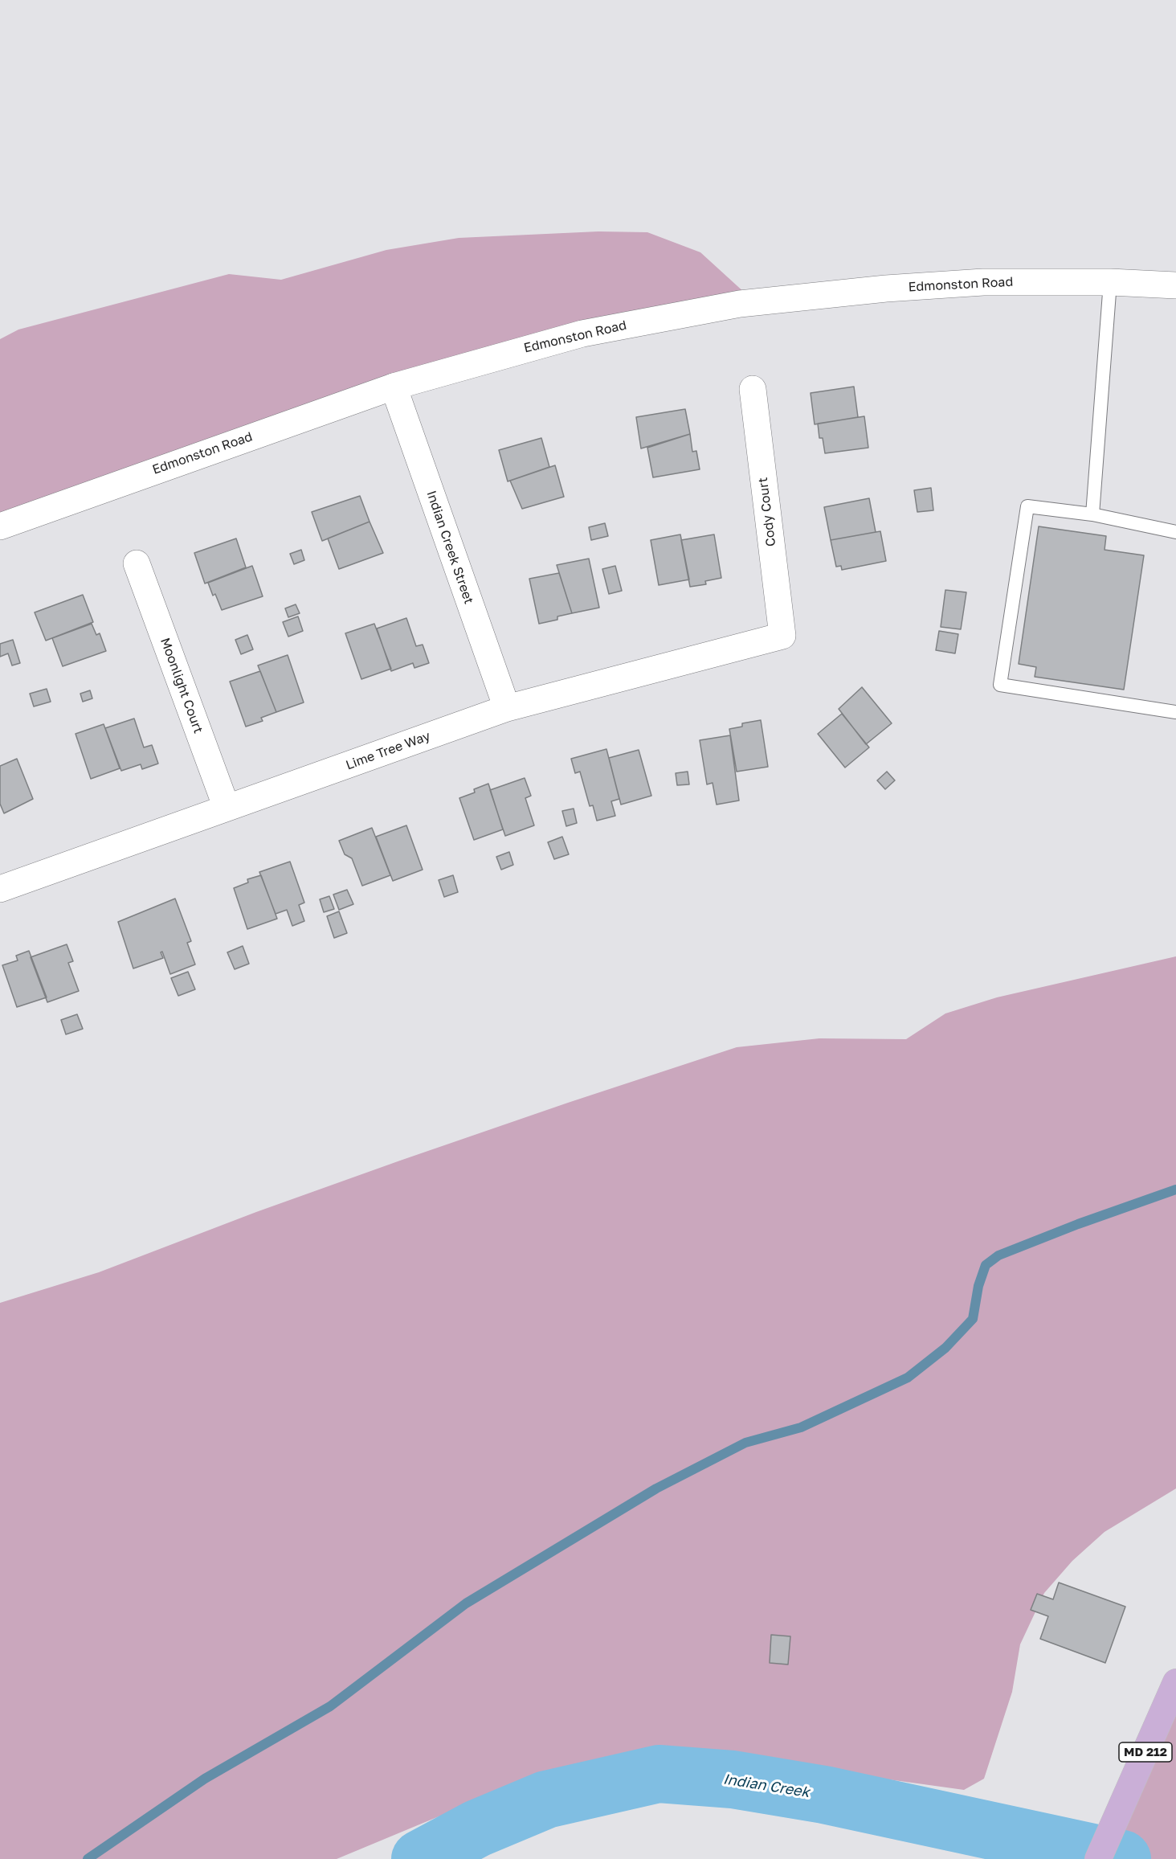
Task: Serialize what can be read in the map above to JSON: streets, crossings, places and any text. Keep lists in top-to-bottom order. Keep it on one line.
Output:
{"streets":{"main road":["MD 212"],"street":["Edmonston Road","Cody Court","Indian Creek Street","Moonlight Court","Lime Tree Way"]},"crossings":[["Edmonston Road","Indian Creek Street"],["Cody Court","Lime Tree Way"],["Indian Creek Street","Lime Tree Way"],["Moonlight Court","Lime Tree Way"]],"water":["Indian Creek"]}
